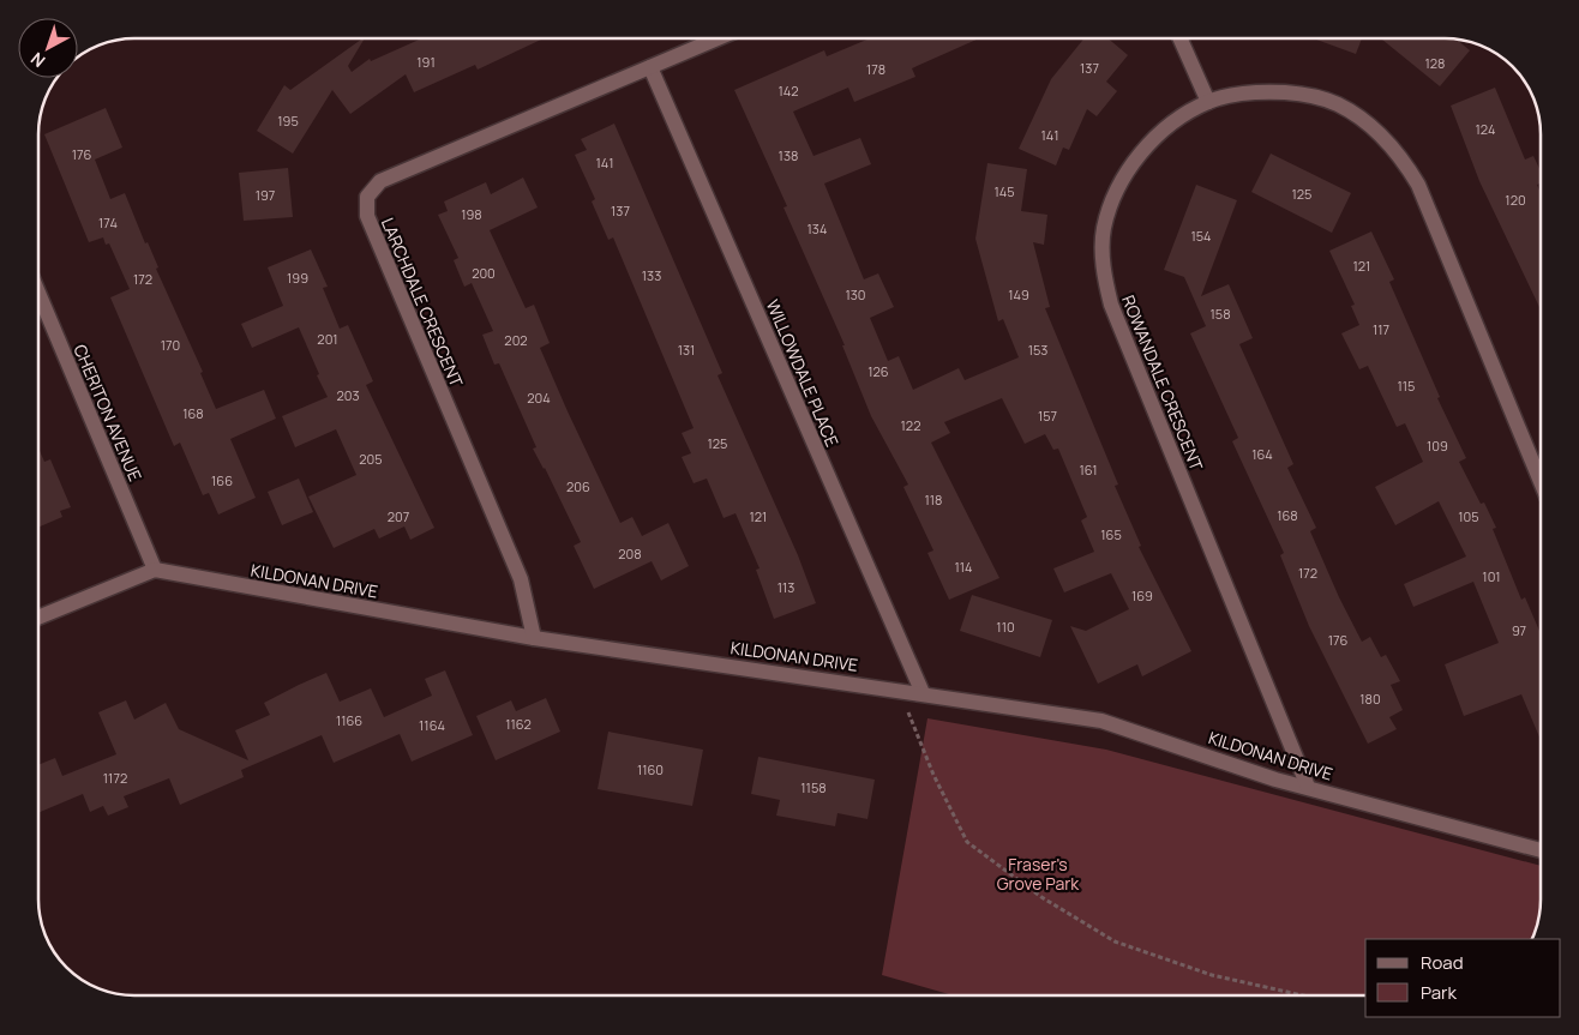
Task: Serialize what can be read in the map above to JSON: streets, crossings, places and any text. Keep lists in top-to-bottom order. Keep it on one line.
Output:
{"streets":{"street":["LARCHDALE CRESCENT","WILLOWDALE PLACE","ROWANDALE CRESCENT","CHERITON AVENUE","KILDONAN DRIVE"]},"crossings":[["LARCHDALE CRESCENT","WILLOWDALE PLACE"],["LARCHDALE CRESCENT","KILDONAN DRIVE"],["WILLOWDALE PLACE","KILDONAN DRIVE"],["ROWANDALE CRESCENT","KILDONAN DRIVE"],["CHERITON AVENUE","KILDONAN DRIVE"]],"parks":["Fraser's Grove Park"],"house_numbers":["191","128","137","178","142","195","124","141","176","138","141","145","125","197","120","137","198","174","134","154","121","200","133","199","172","130","149","158","117","201","202","170","131","153","126","115","203","204","168","157","122","125","109","164","205","161","166","206","118","168","207","121","105","165","208","114","172","101","113","169","110","97","176","180","1166","1162","1164","1160","1172","1158"],"legend":["Road","Park"],"north":"bottom left"}
